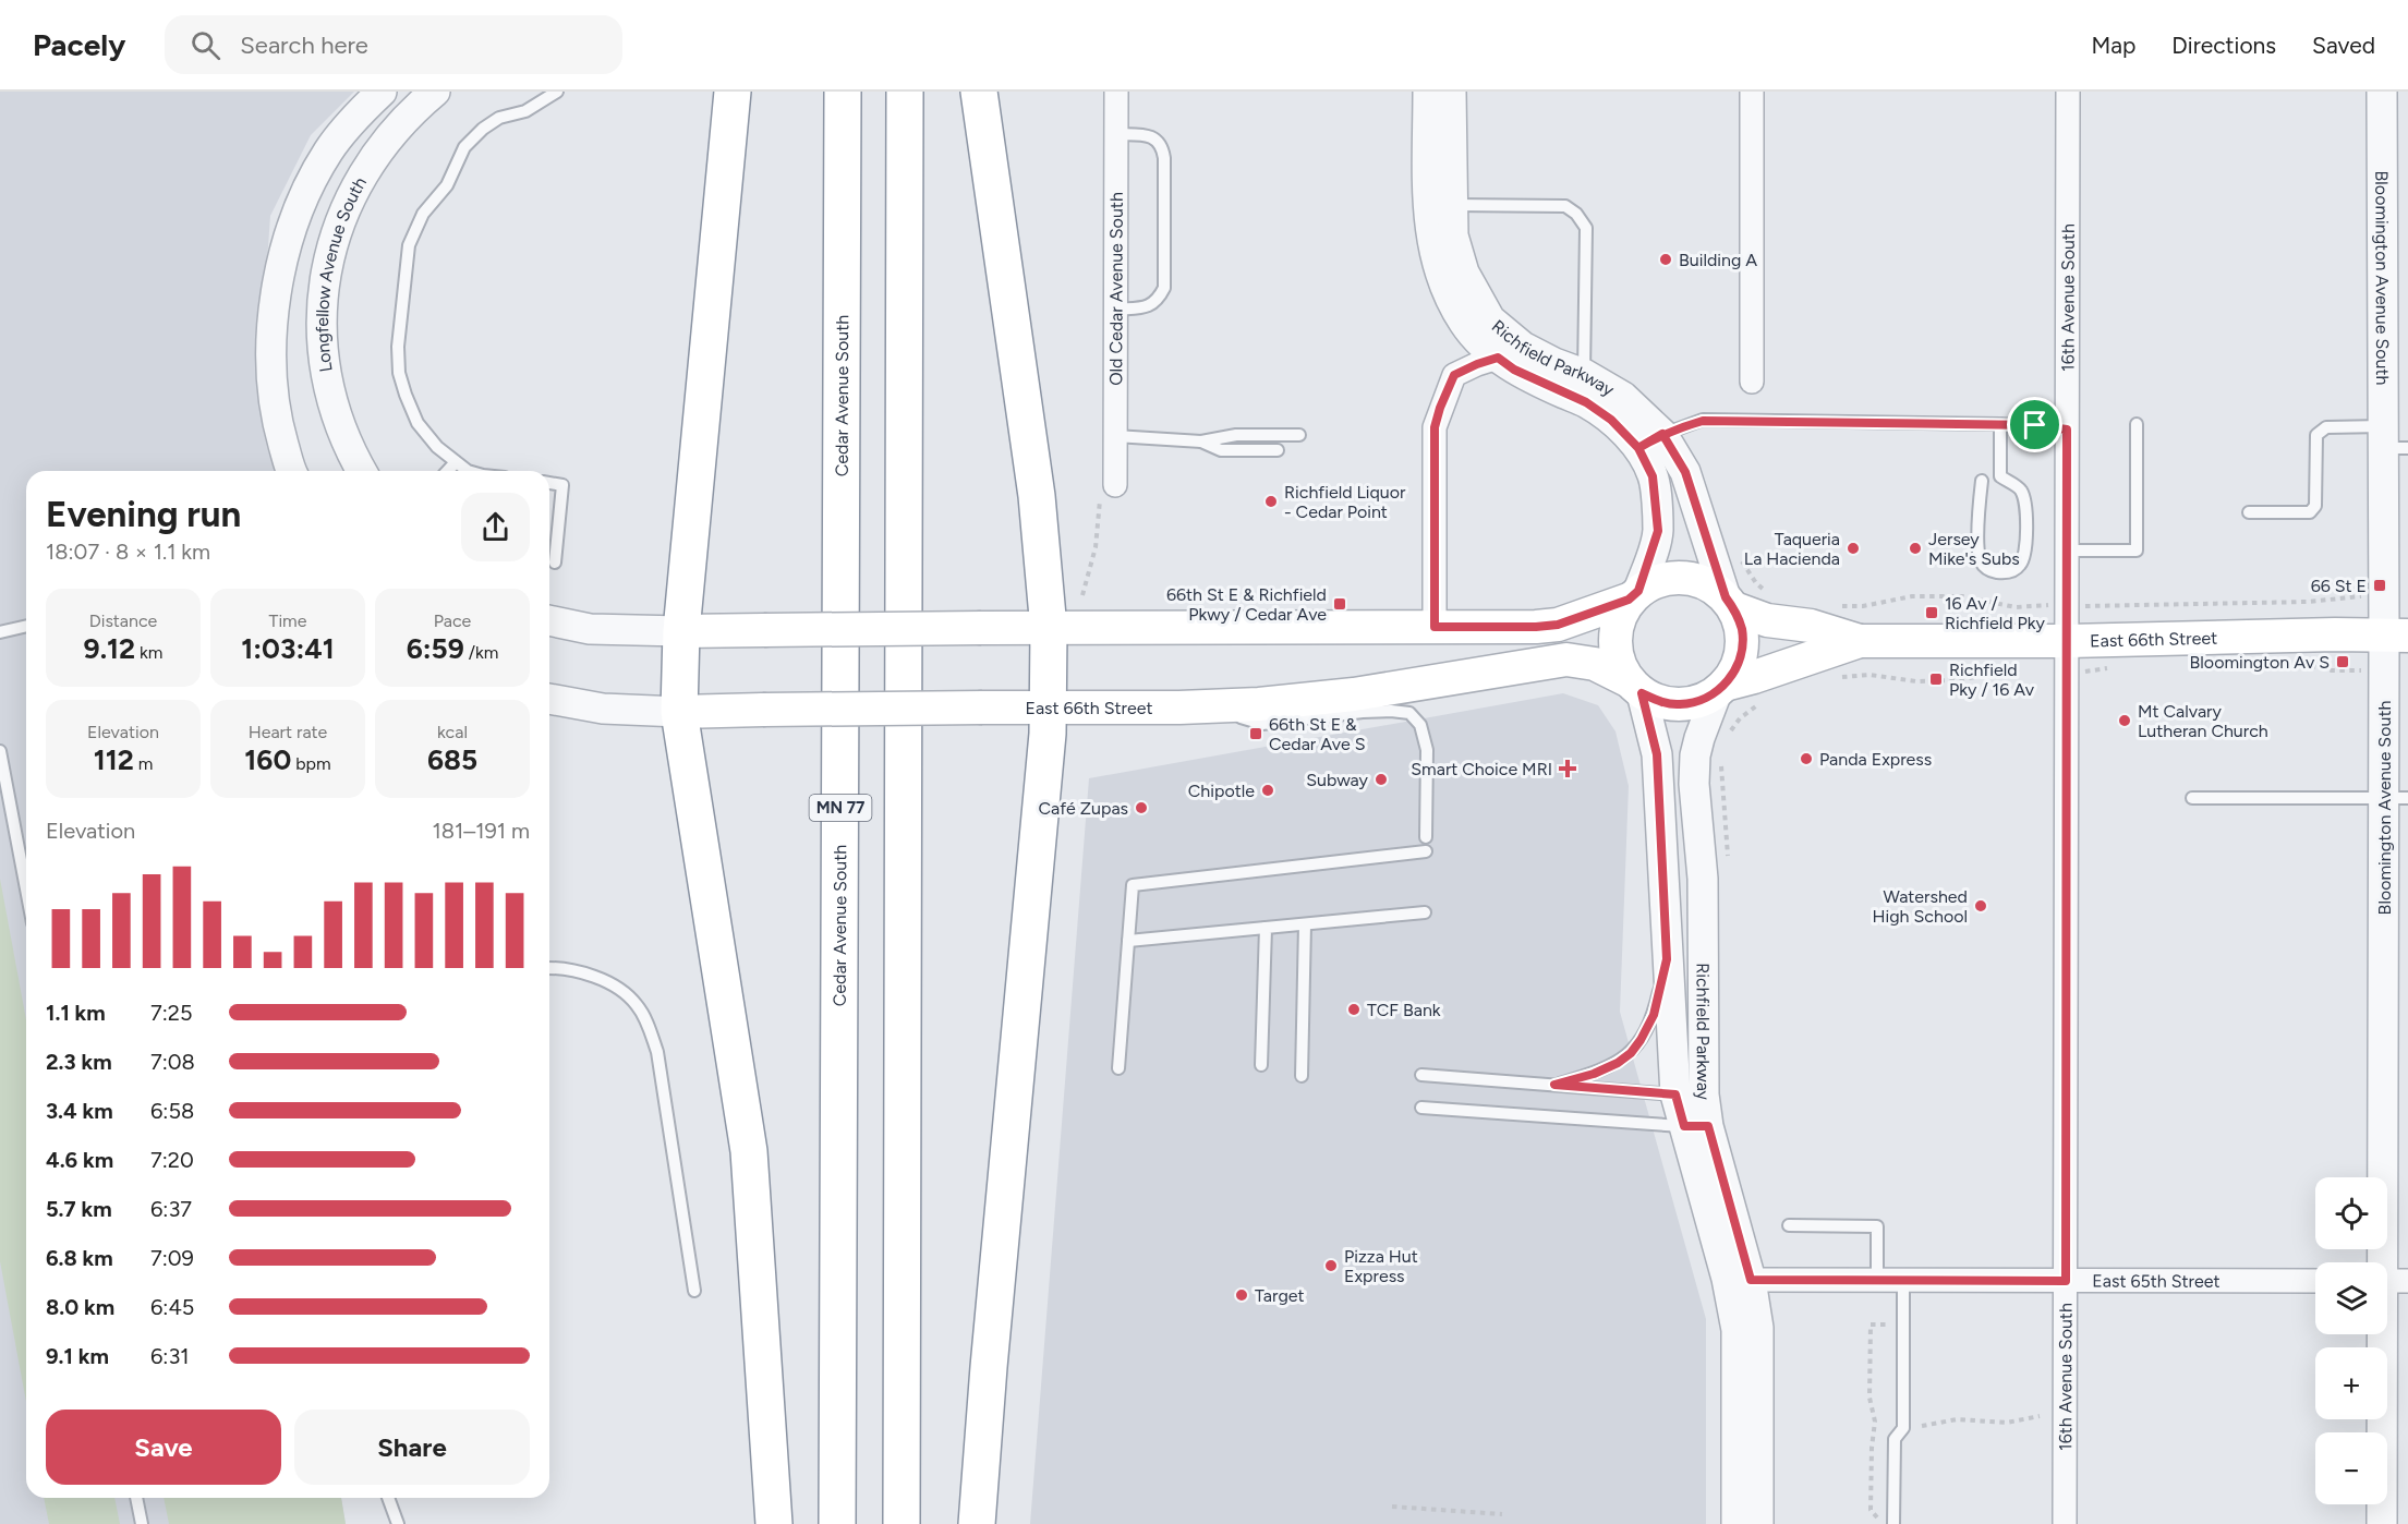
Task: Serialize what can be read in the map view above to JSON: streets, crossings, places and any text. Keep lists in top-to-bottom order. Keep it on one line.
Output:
{"streets":{"highway":["Cedar Avenue South","MN 77"],"main road":["East 66th Street"],"street":["Longfellow Avenue South","Bloomington Avenue South","Old Cedar Avenue South","16th Avenue South","Richfield Parkway","East 65th Street"]},"crossings":[["Bloomington Avenue South","East 66th Street"],["16th Avenue South","East 66th Street"],["16th Avenue South","East 65th Street"],["Richfield Parkway","East 66th Street"],["Richfield Parkway","East 65th Street"]],"places":{"other":["Building A","Richfield Liquor - Cedar Point","Taqueria La Hacienda","Jersey Mike's Subs","Mt Calvary Lutheran Church","Panda Express","Subway","Chipotle","Café Zupas","Watershed High School","TCF Bank","Pizza Hut Express","Target"],"transit":["66 St E","66th St E & Richfield Pkwy / Cedar Ave","16 Av / Richfield Pky","Bloomington Av S","Richfield Pky / 16 Av","66th St E & Cedar Ave S"],"health":["Smart Choice MRI"]},"page":{"header":"Pacely","search":"Search here","nav":["Map","Directions","Saved"],"heading":["Evening run","18:07 · 8 × 1.1 km"],"stats":[["Distance","9.12 km"],["Time","1:03:41"],["Pace","6:59 /km"],["Elevation","112 m"],["Heart rate","160 bpm"],["kcal","685"]],"chart":["Elevation","181–191 m"],"list":[{"name":"1.1 km","note":"7:25"},{"name":"2.3 km","note":"7:08"},{"name":"3.4 km","note":"6:58"},{"name":"4.6 km","note":"7:20"},{"name":"5.7 km","note":"6:37"},{"name":"6.8 km","note":"7:09"},{"name":"8.0 km","note":"6:45"},{"name":"9.1 km","note":"6:31"}],"map_buttons":["+","−"],"buttons":["Save","Share"]}}
